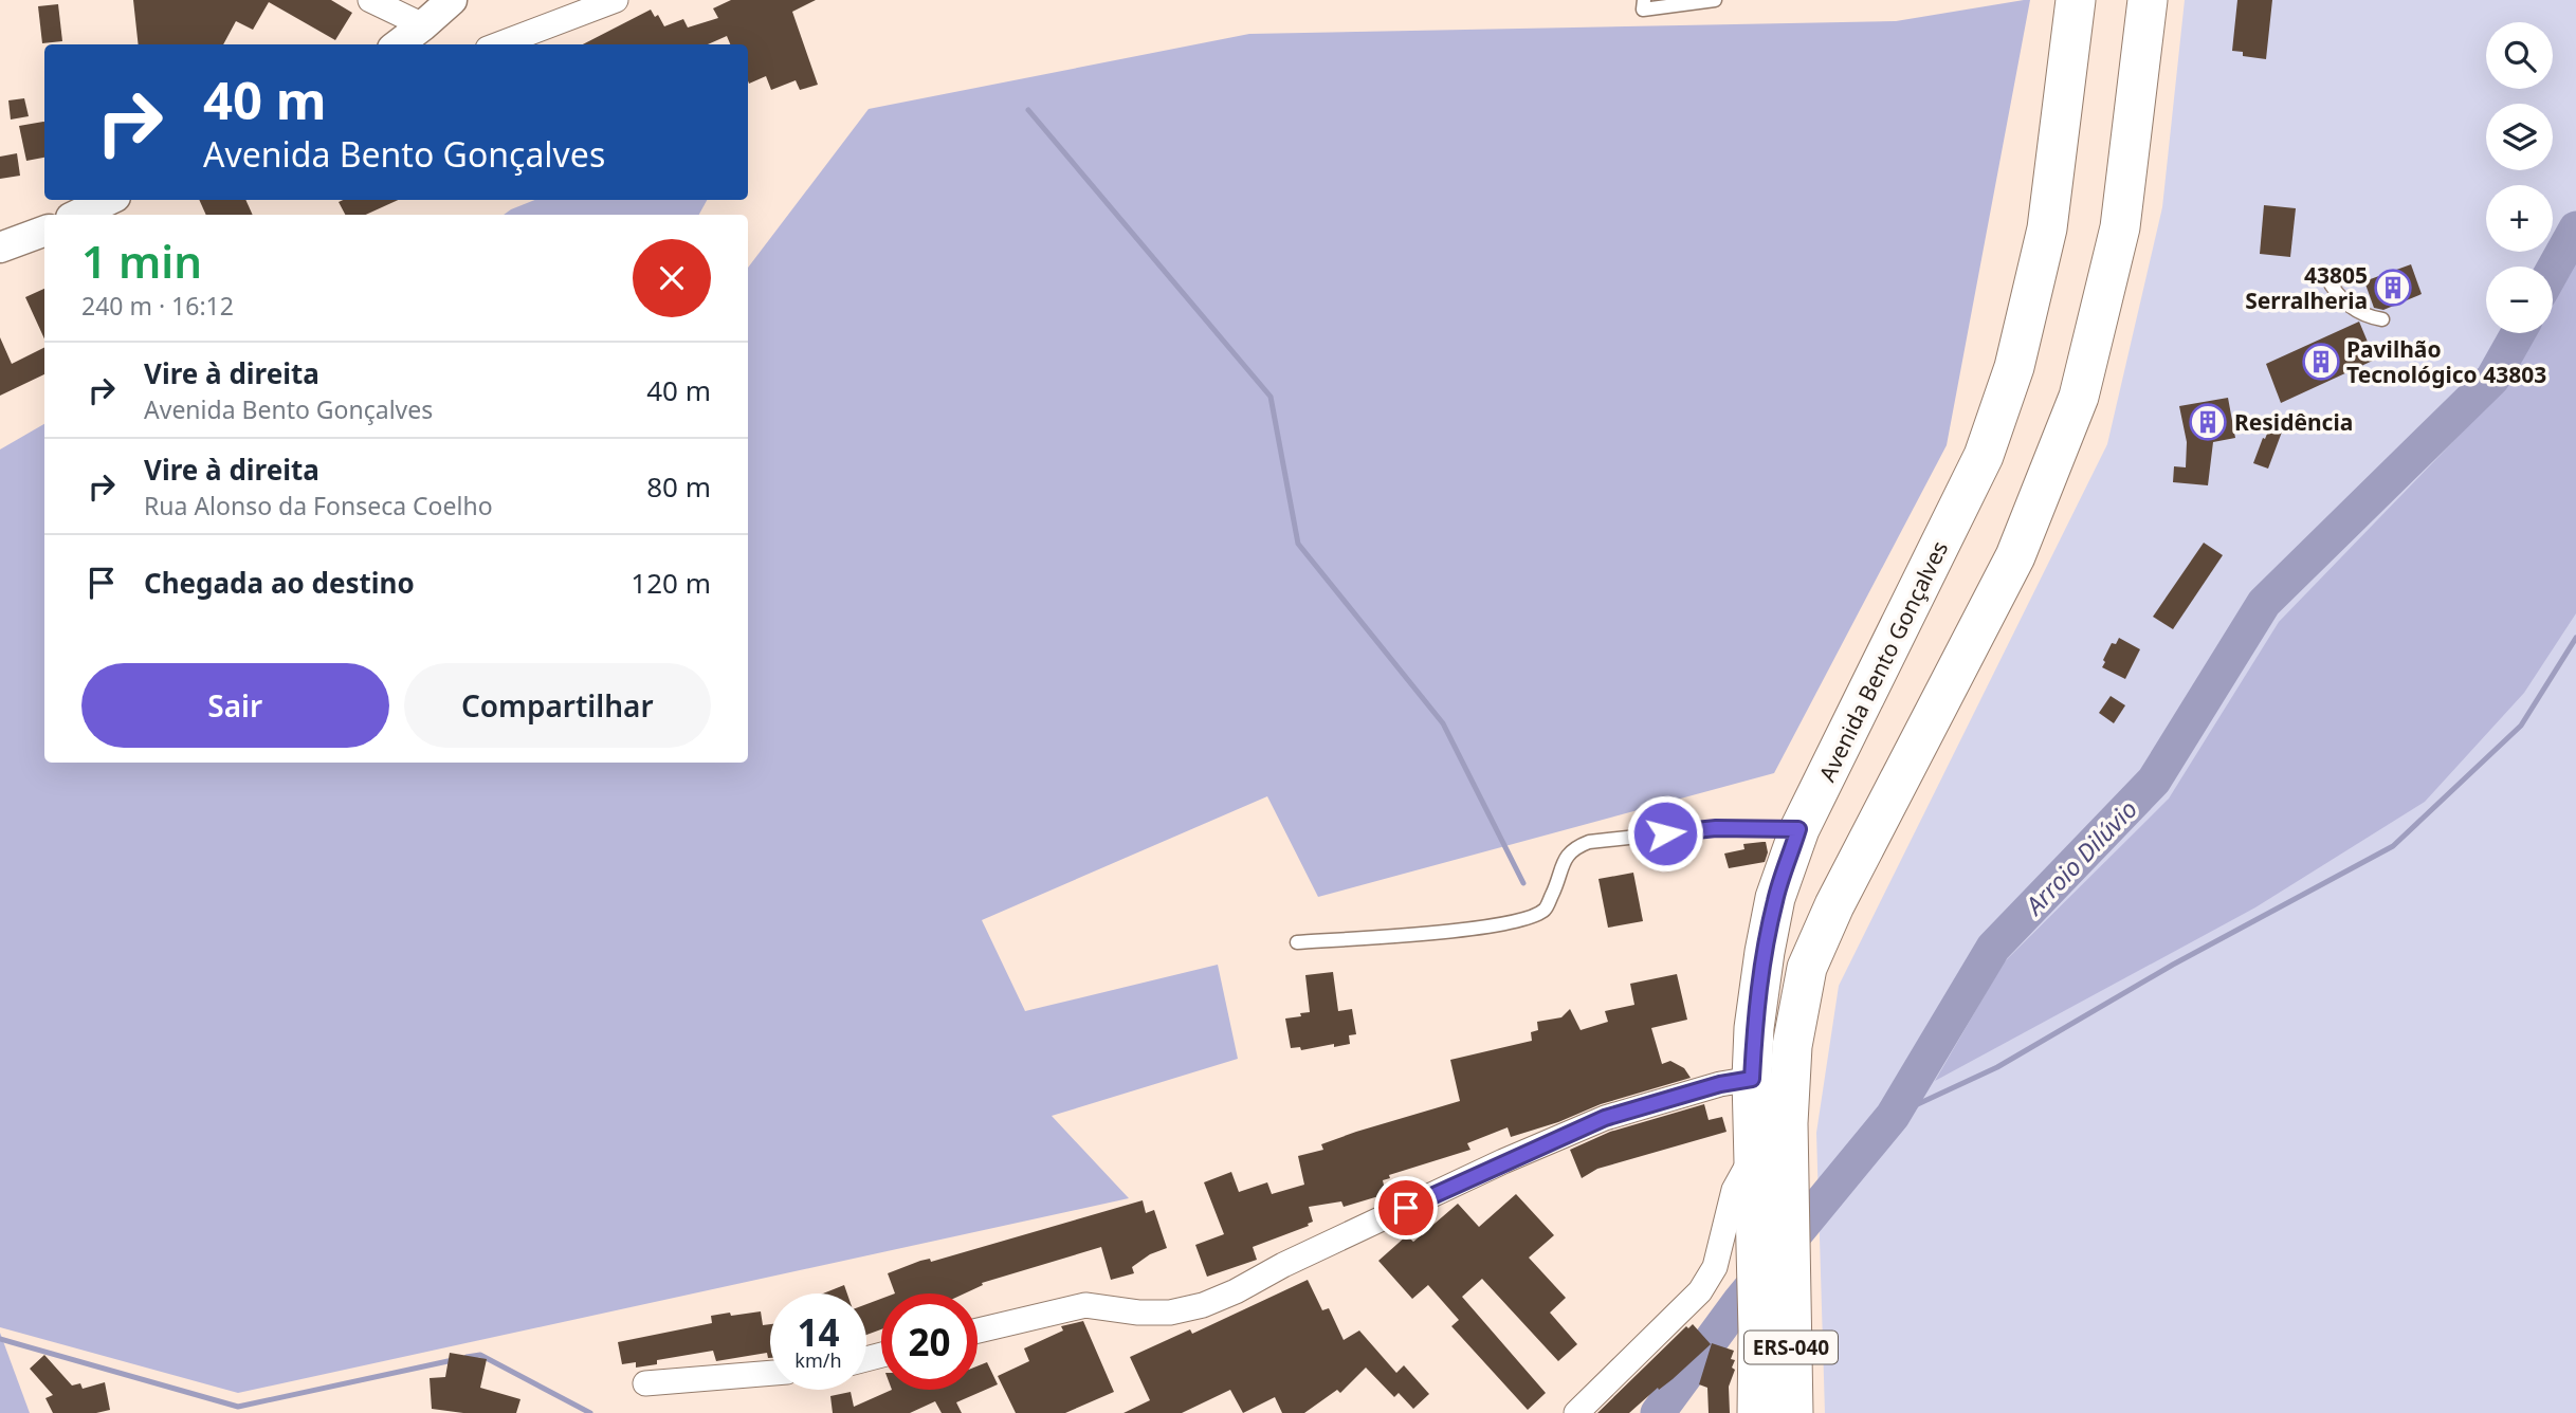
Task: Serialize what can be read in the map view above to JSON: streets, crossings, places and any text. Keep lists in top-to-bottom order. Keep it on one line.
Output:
{"streets":{"main road":["Avenida Bento Gonçalves","ERS-040"]},"water":["Arroio Dilúvio"],"places":{"building":["43805 Serralheria","Pavilhão Tecnológico 43803","Residência"]},"page":{"map_buttons":["+","−"],"turn":["40 m","Avenida Bento Gonçalves"],"heading":["1 min","240 m · 16:12"],"list":[{"name":"Vire à direita","note":"Avenida Bento Gonçalves","value":"40 m"},{"name":"Vire à direita","note":"Rua Alonso da Fonseca Coelho","value":"80 m"},{"name":"Chegada ao destino","value":"120 m"}],"buttons":["Sair","Compartilhar"],"speed":"14 km/h","limit":"20"}}
